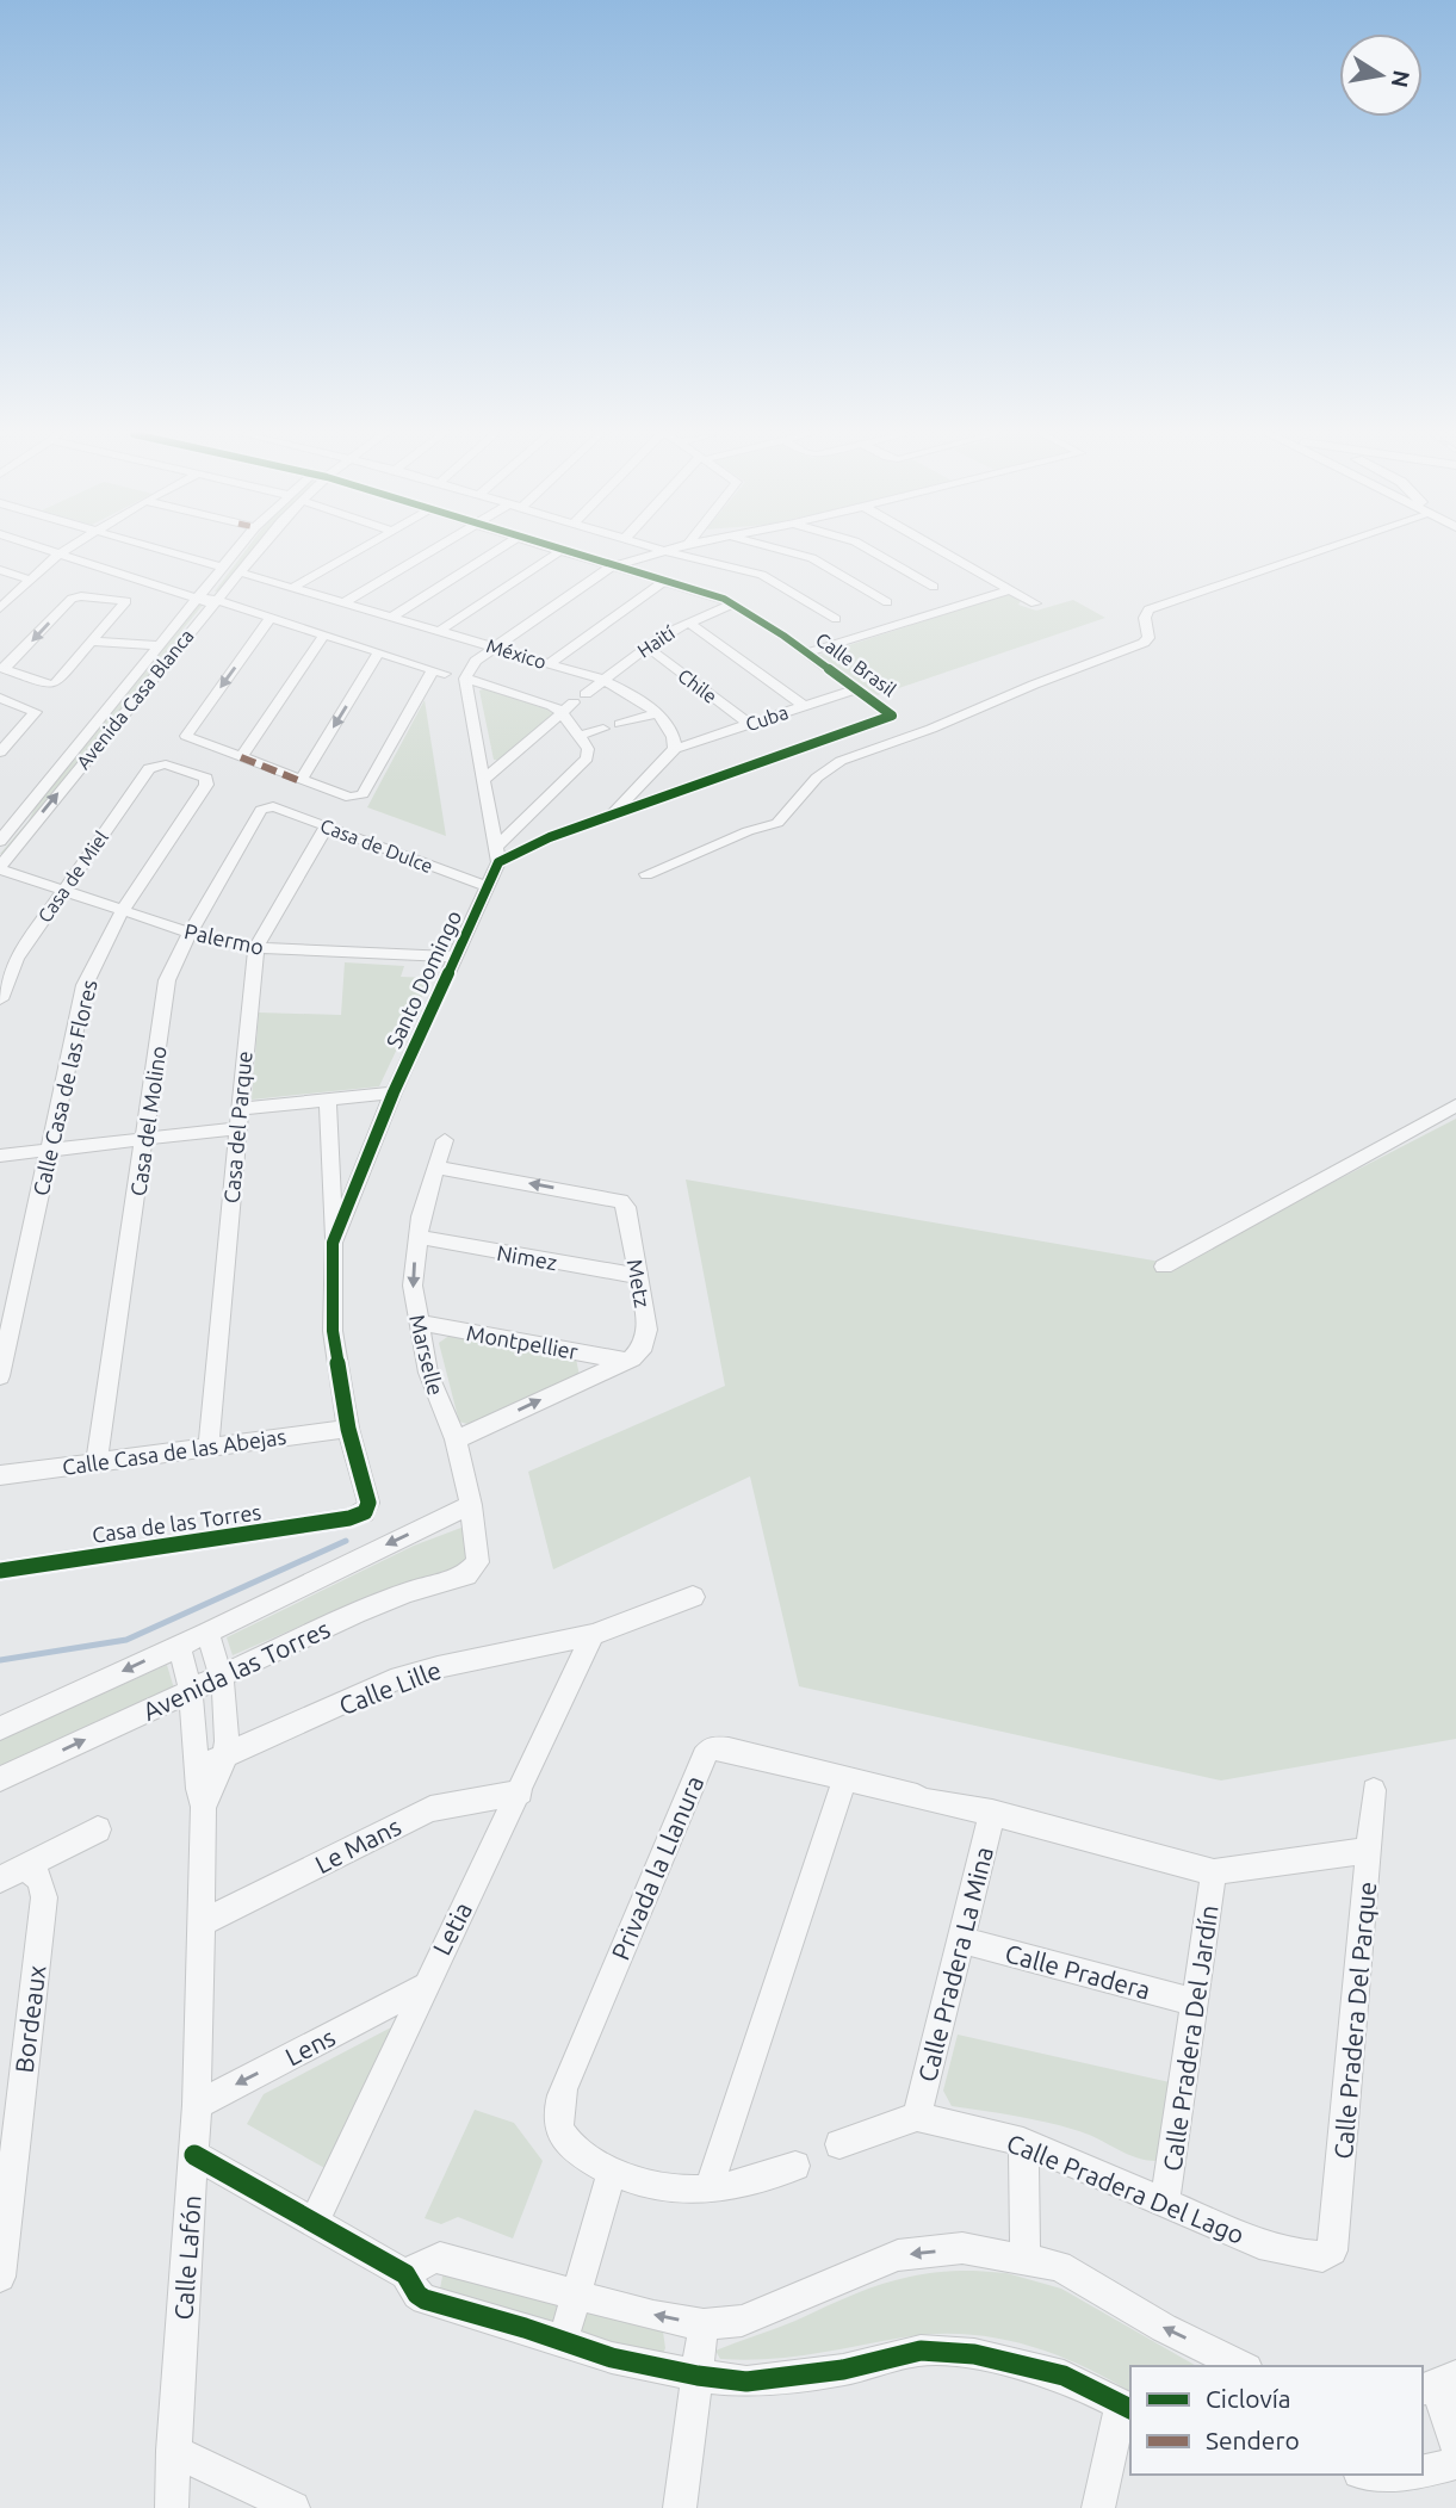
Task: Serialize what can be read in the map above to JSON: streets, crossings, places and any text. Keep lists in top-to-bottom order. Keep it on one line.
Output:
{"streets":{"street":["Haití","México","Calle Brasil","Chile","Avenida Casa Blanca","Cuba","Casa de Dulce","Casa de Miel","Palermo","Santo Domingo","Calle Casa de las Flores","Casa del Molino","Casa del Parque","Nimez","Metz","Montpellier","Marselle","Calle Casa de las Abejas","Casa de las Torres","Avenida las Torres","Calle Lille","Le Mans","Privada la Llanura","Letia","Calle Pradera La Mina","Calle Pradera","Bordeaux","Calle Pradera Del Parque","Calle Pradera Del Jardín","Lens","Calle Pradera Del Lago","Calle Lafón"]},"crossings":[["Haití","México"],["Haití","Calle Brasil"],["Haití","Chile"],["México","Avenida Casa Blanca"],["México","Cuba"],["Calle Brasil","Cuba"],["Chile","Cuba"],["Avenida Casa Blanca","Palermo"],["Casa de Dulce","Santo Domingo"],["Casa de Dulce","Casa del Molino"],["Casa de Dulce","Casa del Parque"],["Casa de Miel","Palermo"],["Casa de Miel","Calle Casa de las Flores"],["Palermo","Santo Domingo"],["Palermo","Calle Casa de las Flores"],["Palermo","Casa del Molino"],["Palermo","Casa del Parque"],["Santo Domingo","Calle Casa de las Abejas"],["Santo Domingo","Casa de las Torres"],["Casa del Molino","Calle Casa de las Abejas"],["Casa del Parque","Calle Casa de las Abejas"],["Nimez","Metz"],["Nimez","Marselle"],["Metz","Montpellier"],["Metz","Marselle"],["Montpellier","Marselle"],["Marselle","Avenida las Torres"],["Avenida las Torres","Calle Lafón"],["Calle Lille","Letia"],["Calle Lille","Calle Lafón"],["Le Mans","Letia"],["Le Mans","Calle Lafón"],["Letia","Lens"],["Calle Pradera La Mina","Calle Pradera"],["Calle Pradera La Mina","Calle Pradera Del Lago"],["Calle Pradera","Calle Pradera Del Jardín"],["Calle Pradera Del Parque","Calle Pradera Del Lago"],["Calle Pradera Del Jardín","Calle Pradera Del Lago"],["Lens","Calle Lafón"]],"one_way":["Metz","Lens"],"legend":["Ciclovía","Sendero"],"north":"right"}
